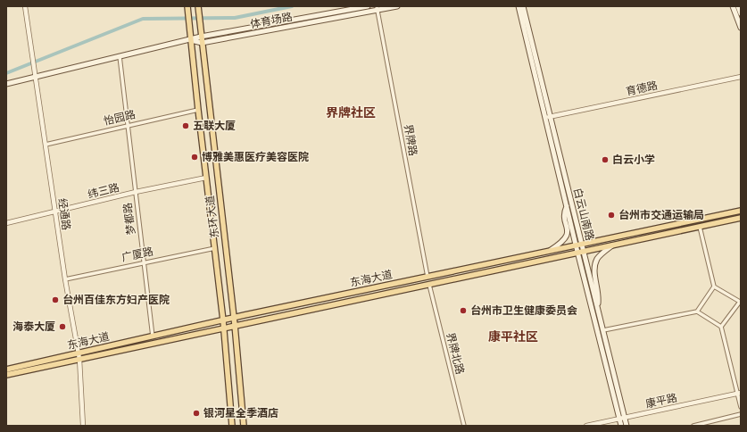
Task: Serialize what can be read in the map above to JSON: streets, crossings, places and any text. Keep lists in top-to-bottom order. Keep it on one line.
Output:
{"streets":{"main road":["体育场路","白云山南路","东环大道","东海大道"],"street":["育德路","怡园路","界牌路","纬三路","经通路","梦都路","广厦路","界牌北路","康平路"]},"crossings":[["体育场路","界牌路"],["体育场路","经通路"],["体育场路","东环大道"],["体育场路","梦都路"],["育德路","白云山南路"],["怡园路","经通路"],["怡园路","东环大道"],["怡园路","梦都路"],["界牌路","东海大道"],["纬三路","经通路"],["纬三路","东环大道"],["纬三路","梦都路"],["经通路","广厦路"],["经通路","东海大道"],["白云山南路","东海大道"],["白云山南路","康平路"],["东环大道","广厦路"],["东环大道","东海大道"],["梦都路","广厦路"],["梦都路","东海大道"],["东海大道","界牌北路"]],"districts":["界牌社区","康平社区"],"places":["五联大厦","博雅美惠医疗美容医院","白云小学","台州市交通运输局","台州百佳东方妇产医院","台州市卫生健康委员会","海泰大厦","银河星全季酒店"]}
